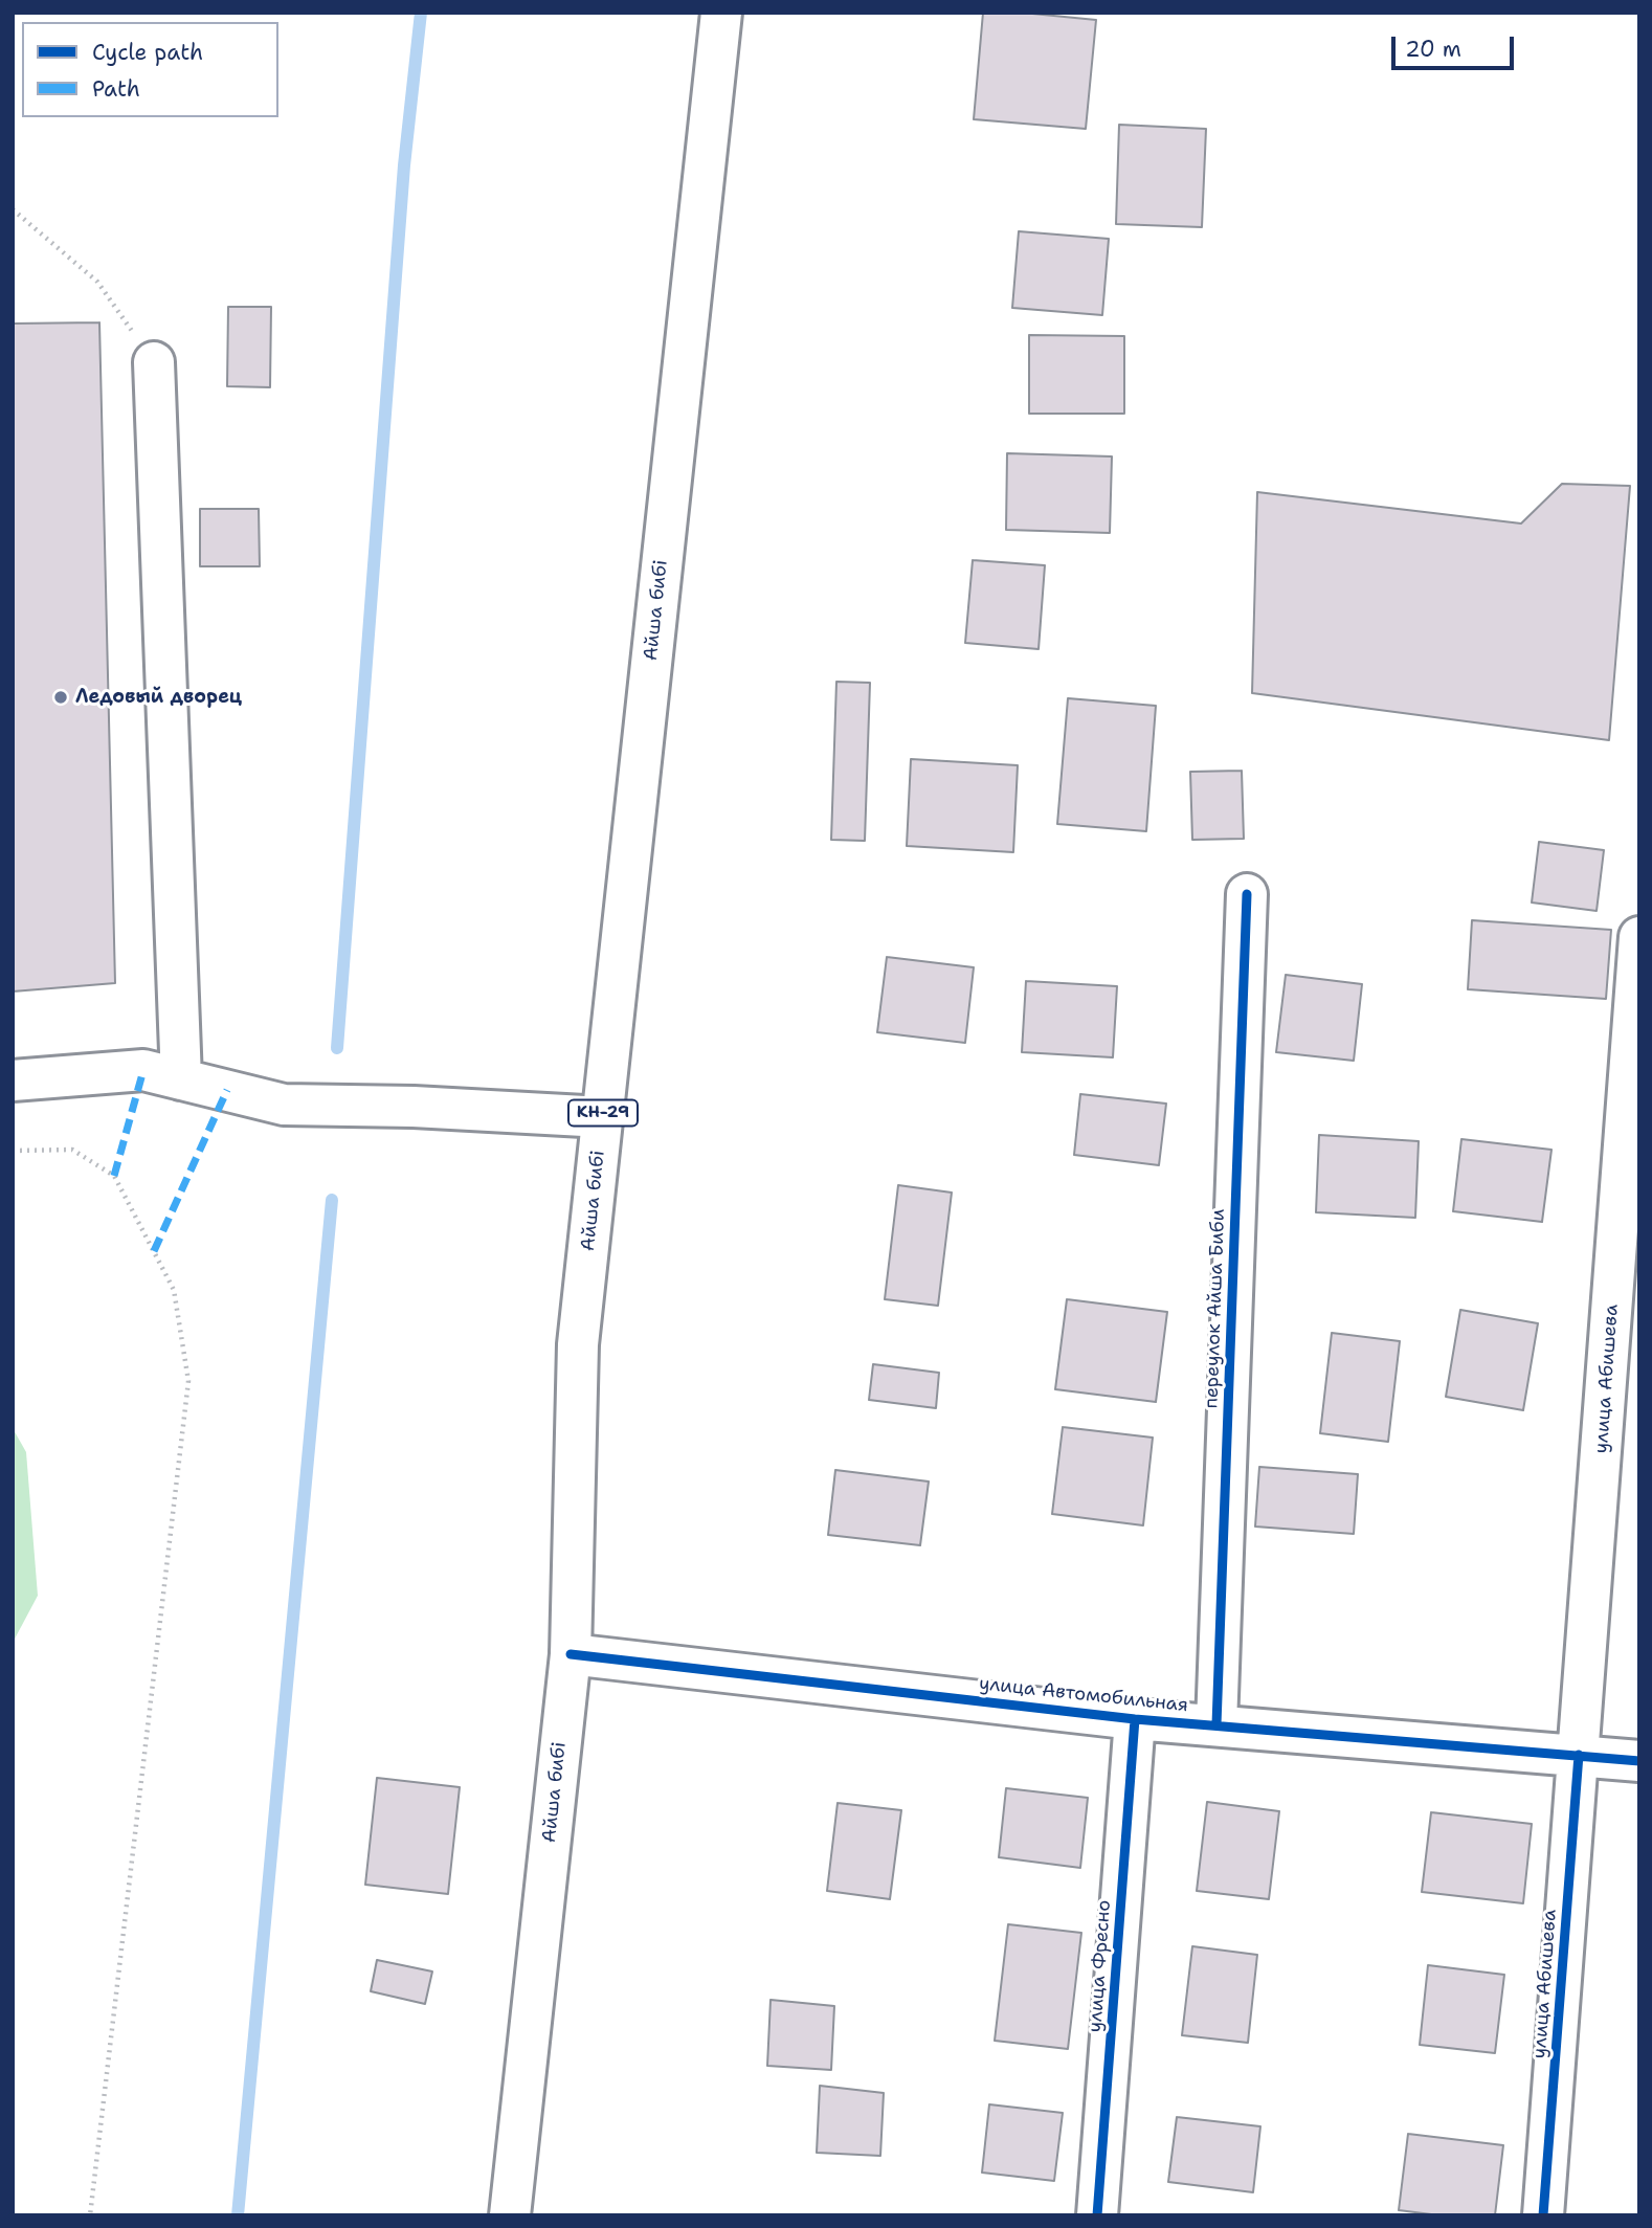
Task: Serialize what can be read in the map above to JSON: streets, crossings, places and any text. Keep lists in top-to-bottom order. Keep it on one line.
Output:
{"streets":{"street":["Айша бибі","КН-29","переулок Айша Биби","улица Абишева","улица Автомобильная","улица Фресно"]},"crossings":[["Айша бибі","улица Автомобильная"],["переулок Айша Биби","улица Автомобильная"],["улица Абишева","улица Автомобильная"],["улица Автомобильная","улица Фресно"]],"places":["Ледовый дворец"],"legend":["Cycle path","Path"],"scale_bar":"20 m"}
